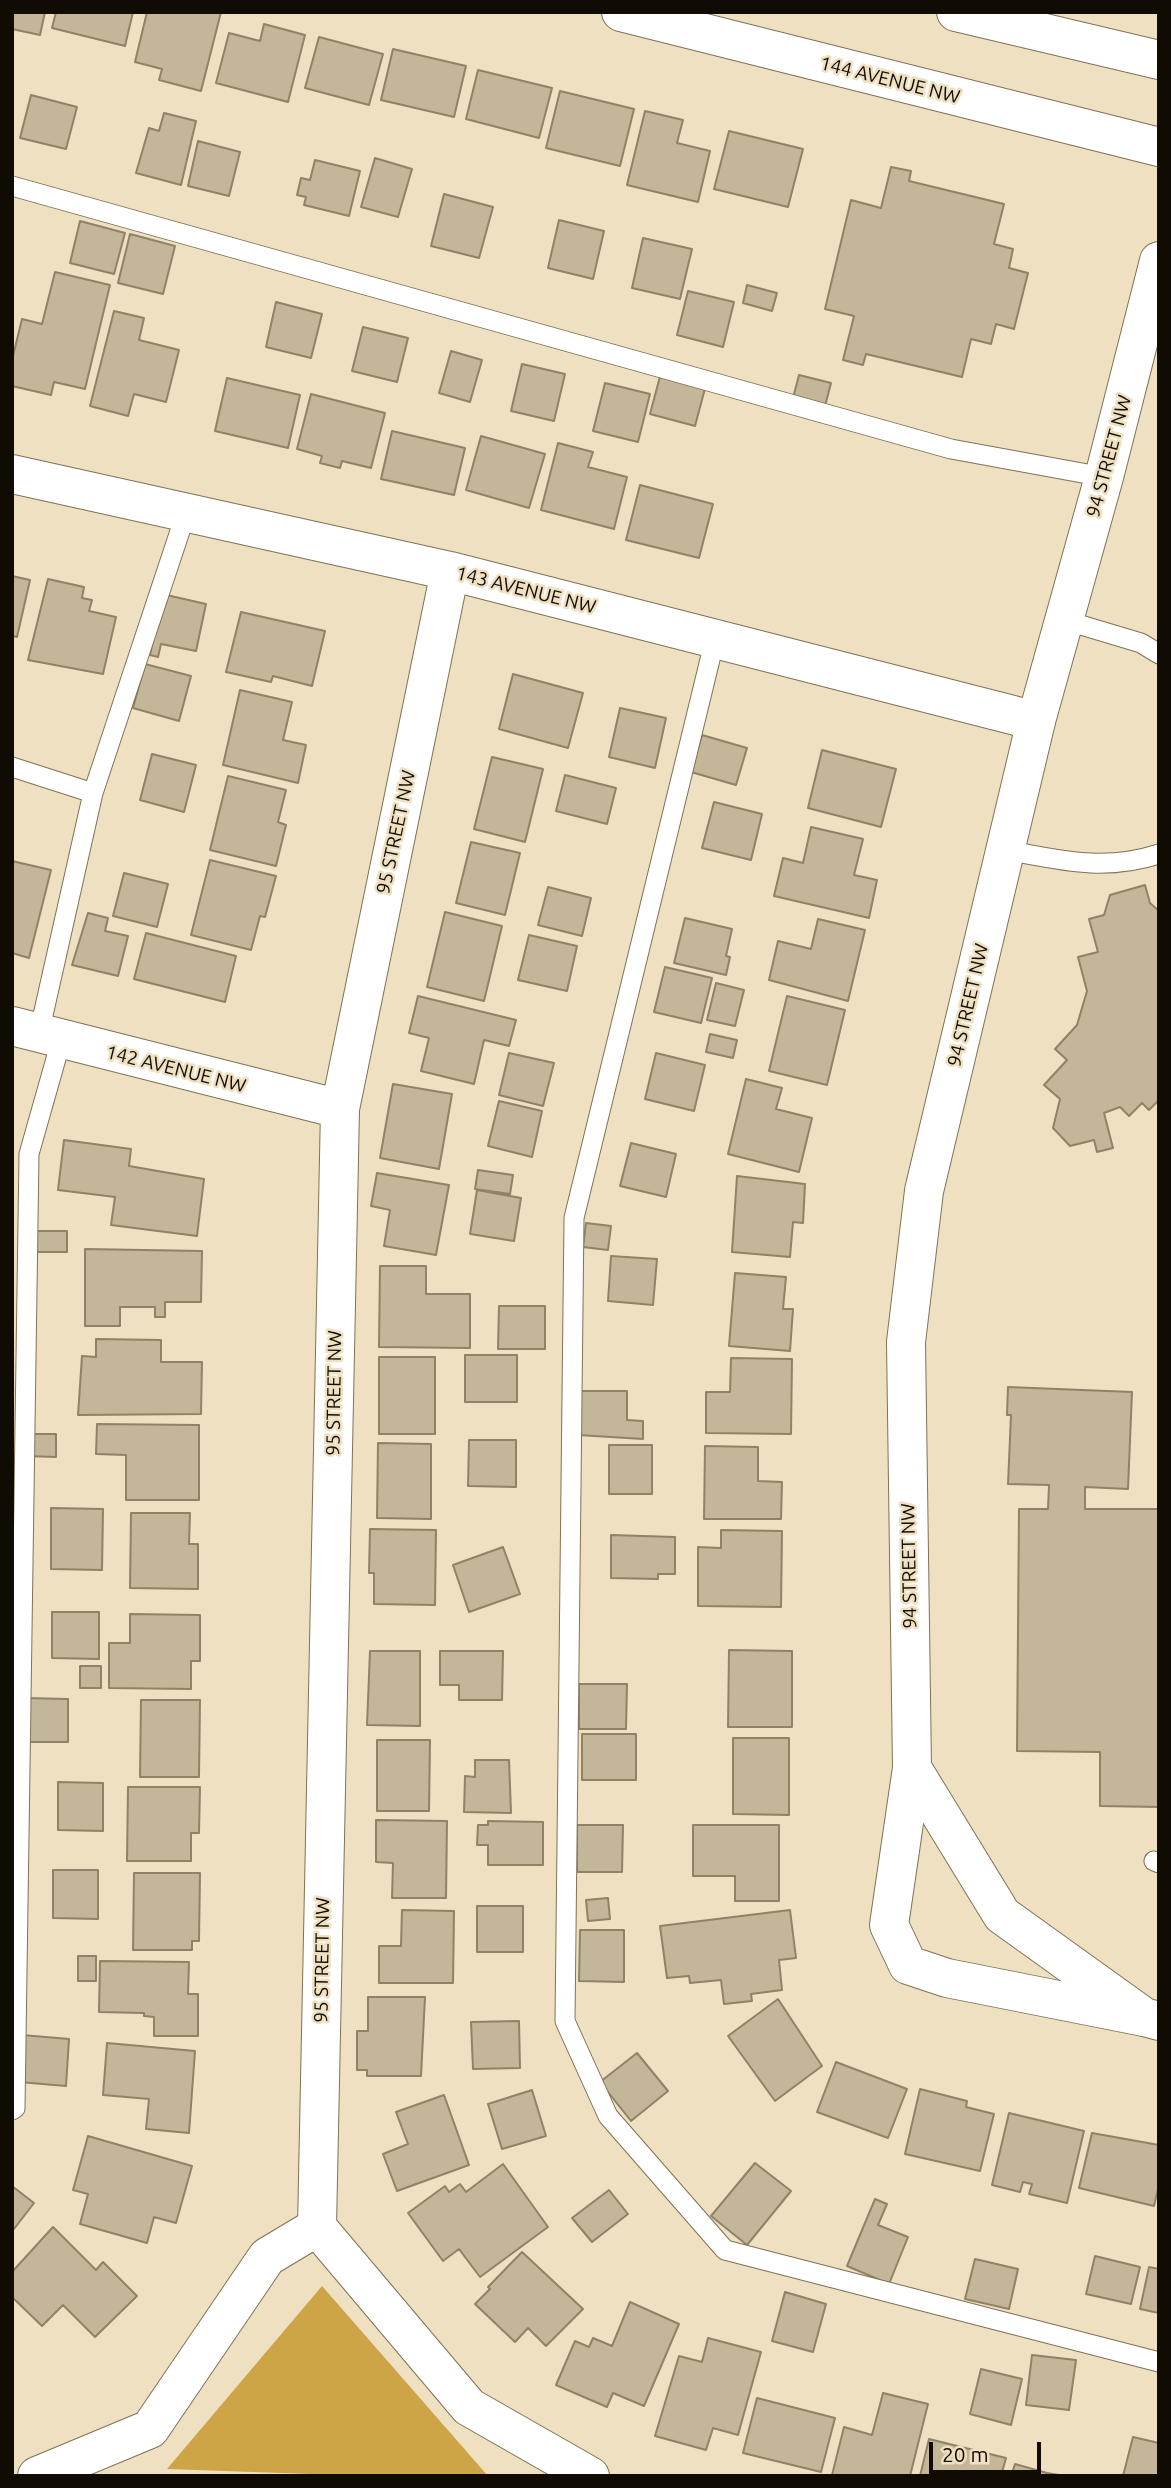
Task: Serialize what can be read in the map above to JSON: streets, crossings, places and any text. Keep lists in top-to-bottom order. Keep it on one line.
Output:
{"streets":{"street":["144 AVENUE NW","94 STREET NW","143 AVENUE NW","95 STREET NW","142 AVENUE NW"]},"crossings":[["94 STREET NW","143 AVENUE NW"],["143 AVENUE NW","95 STREET NW"],["95 STREET NW","142 AVENUE NW"]],"scale_bar":"20 m"}
